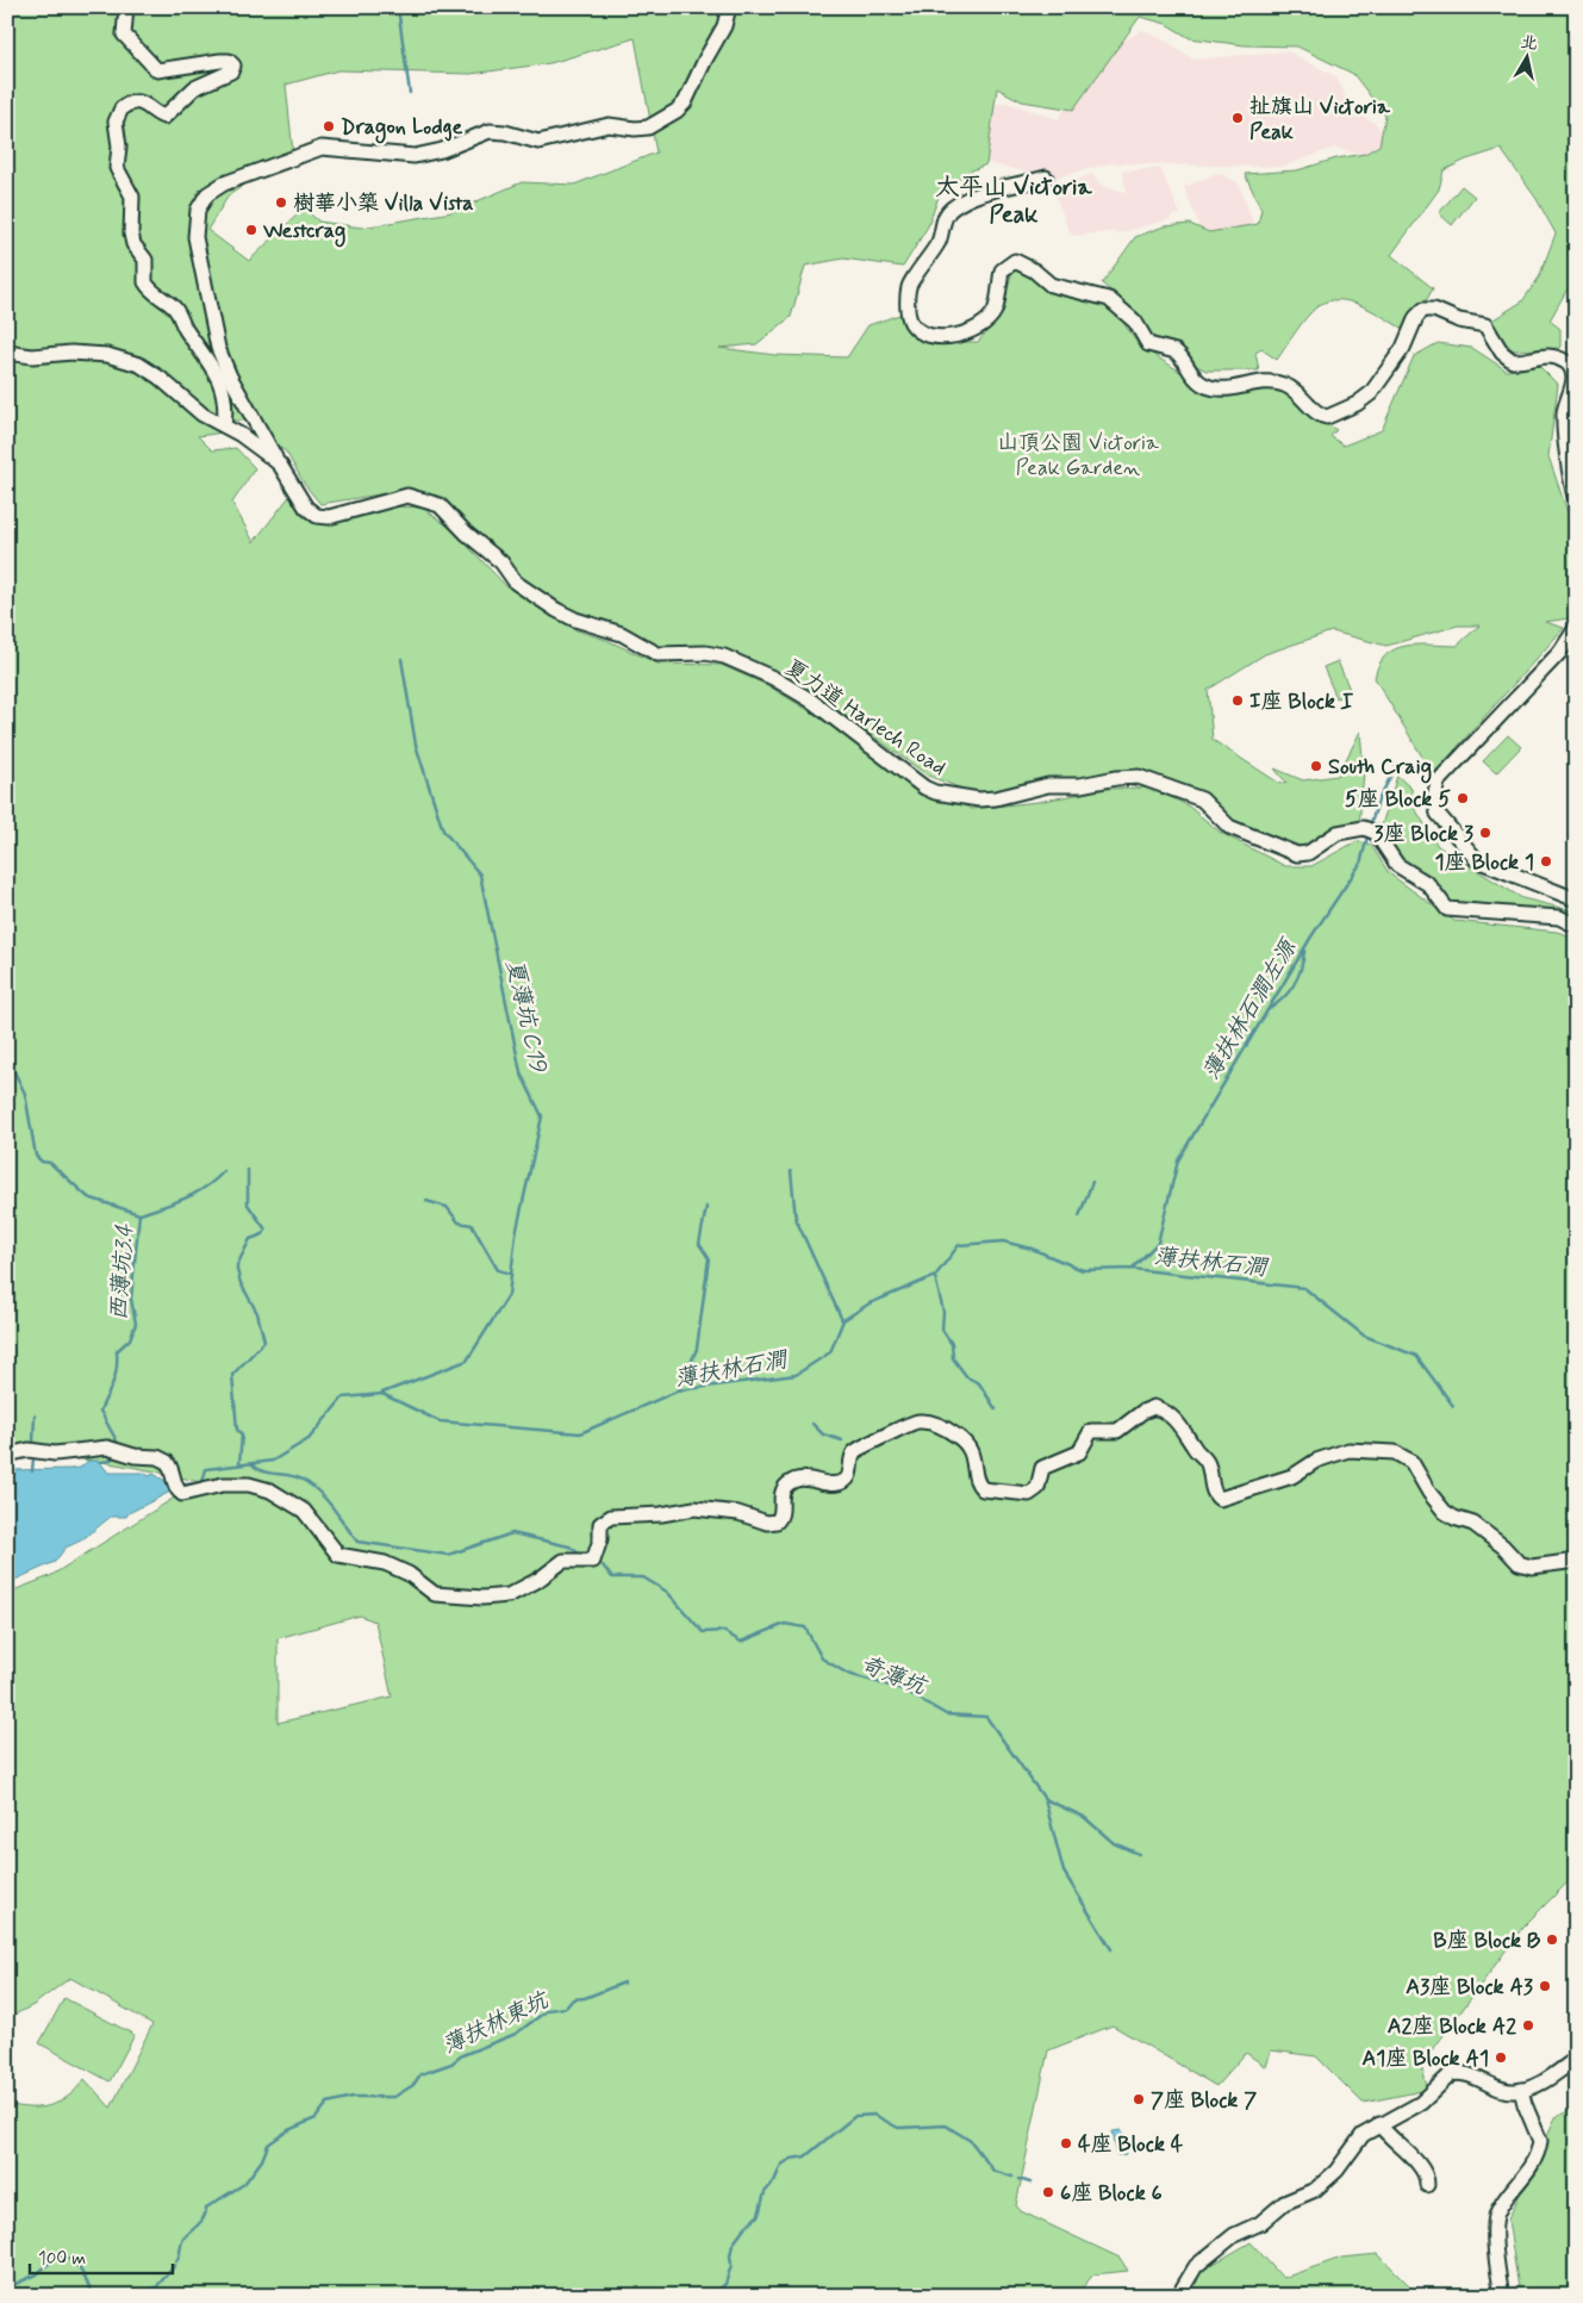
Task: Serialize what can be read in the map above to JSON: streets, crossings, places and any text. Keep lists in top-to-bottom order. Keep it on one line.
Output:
{"streets":{"street":["夏力道 Harlech Road"]},"districts":["太平山 Victoria Peak"],"water":["薄扶林石澗左源","夏薄坑 C19","薄扶林石澗","西薄坑3.4","奇薄坑","薄扶林東坑"],"parks":["山頂公園 Victoria Peak Garden"],"places":["扯旗山 Victoria Peak","Dragon Lodge","樹華小築 Villa Vista","Westcrag","I座 Block I","South Craig","5座 Block 5","3座 Block 3","1座 Block 1","B座 Block B","A3座 Block A3","A2座 Block A2","A1座 Block A1","7座 Block 7","4座 Block 4","6座 Block 6"],"scale_bar":"100 m","north":"top"}
